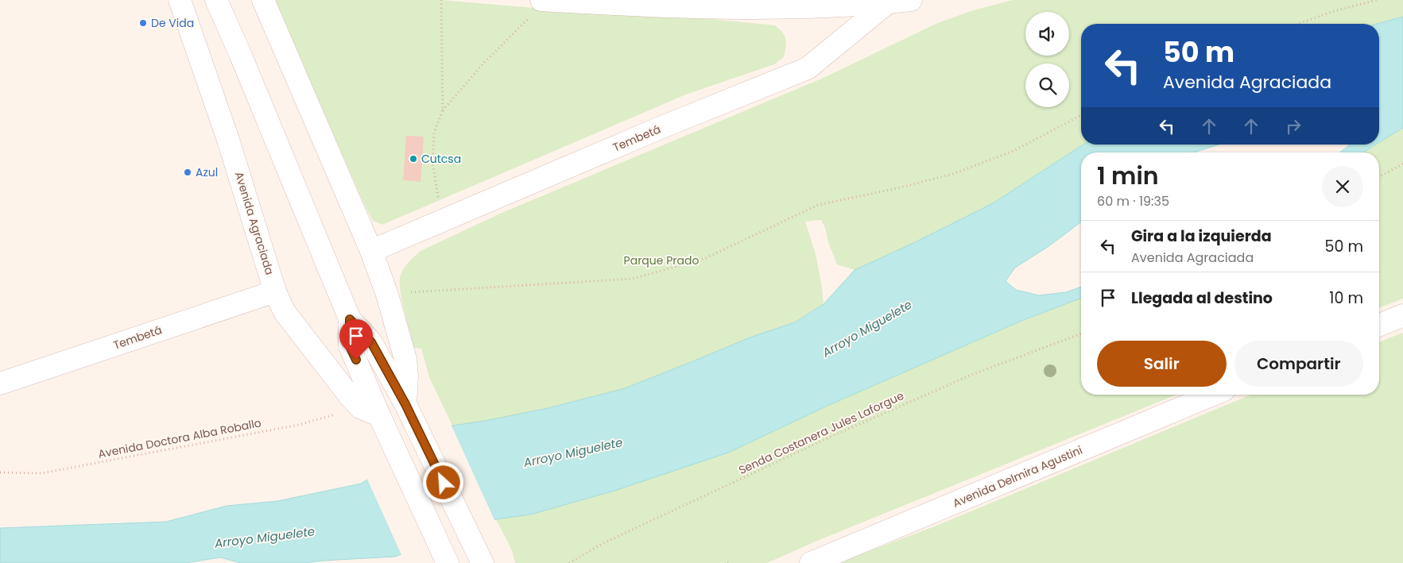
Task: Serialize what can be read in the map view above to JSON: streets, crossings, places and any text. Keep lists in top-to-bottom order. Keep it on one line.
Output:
{"streets":{"street":["Tembetá","Avenida Agraciada","Avenida Delmira Agustini"],"path":["Senda Costanera Jules Laforgue","Avenida Doctora Alba Roballo"]},"crossings":[["Tembetá","Avenida Agraciada"],["Avenida Agraciada","Avenida Doctora Alba Roballo"]],"water":["Arroyo Miguelete"],"parks":["Parque Prado"],"places":["De Vida","Cutcsa","Azul"],"page":{"turn":["50 m","Avenida Agraciada"],"heading":["1 min","60 m · 19:35"],"list":[{"name":"Gira a la izquierda","note":"Avenida Agraciada","value":"50 m"},{"name":"Llegada al destino","value":"10 m"}],"buttons":["Salir","Compartir"]}}
